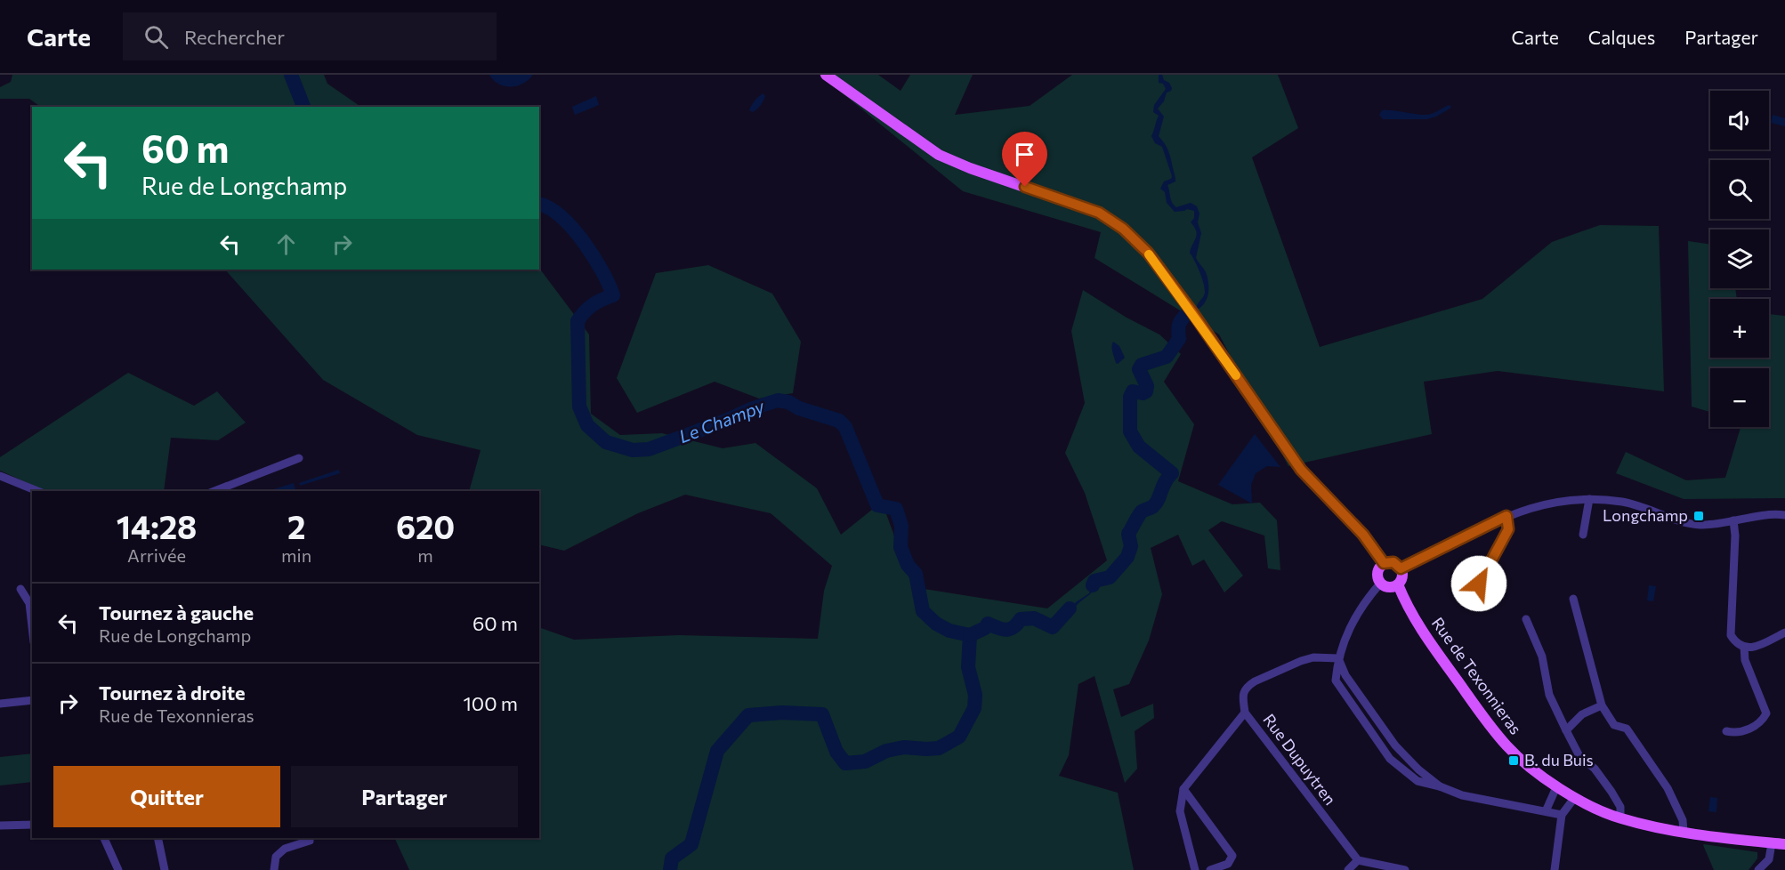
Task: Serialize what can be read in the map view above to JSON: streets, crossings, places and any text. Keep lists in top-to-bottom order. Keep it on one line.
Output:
{"streets":{"main road":["Rue de Texonnieras"],"street":["Rue Dupuytren"]},"water":["Le Champy"],"places":{"transit":["Longchamp","B. du Buis"]},"page":{"header":"Carte","search":"Rechercher","nav":["Carte","Calques","Partager"],"map_buttons":["+","−"],"turn":["60 m","Rue de Longchamp"],"eta":["14:28","Arrivée","2","min","620","m"],"list":[{"name":"Tournez à gauche","note":"Rue de Longchamp","value":"60 m"},{"name":"Tournez à droite","note":"Rue de Texonnieras","value":"100 m"}],"buttons":["Quitter","Partager"]}}
